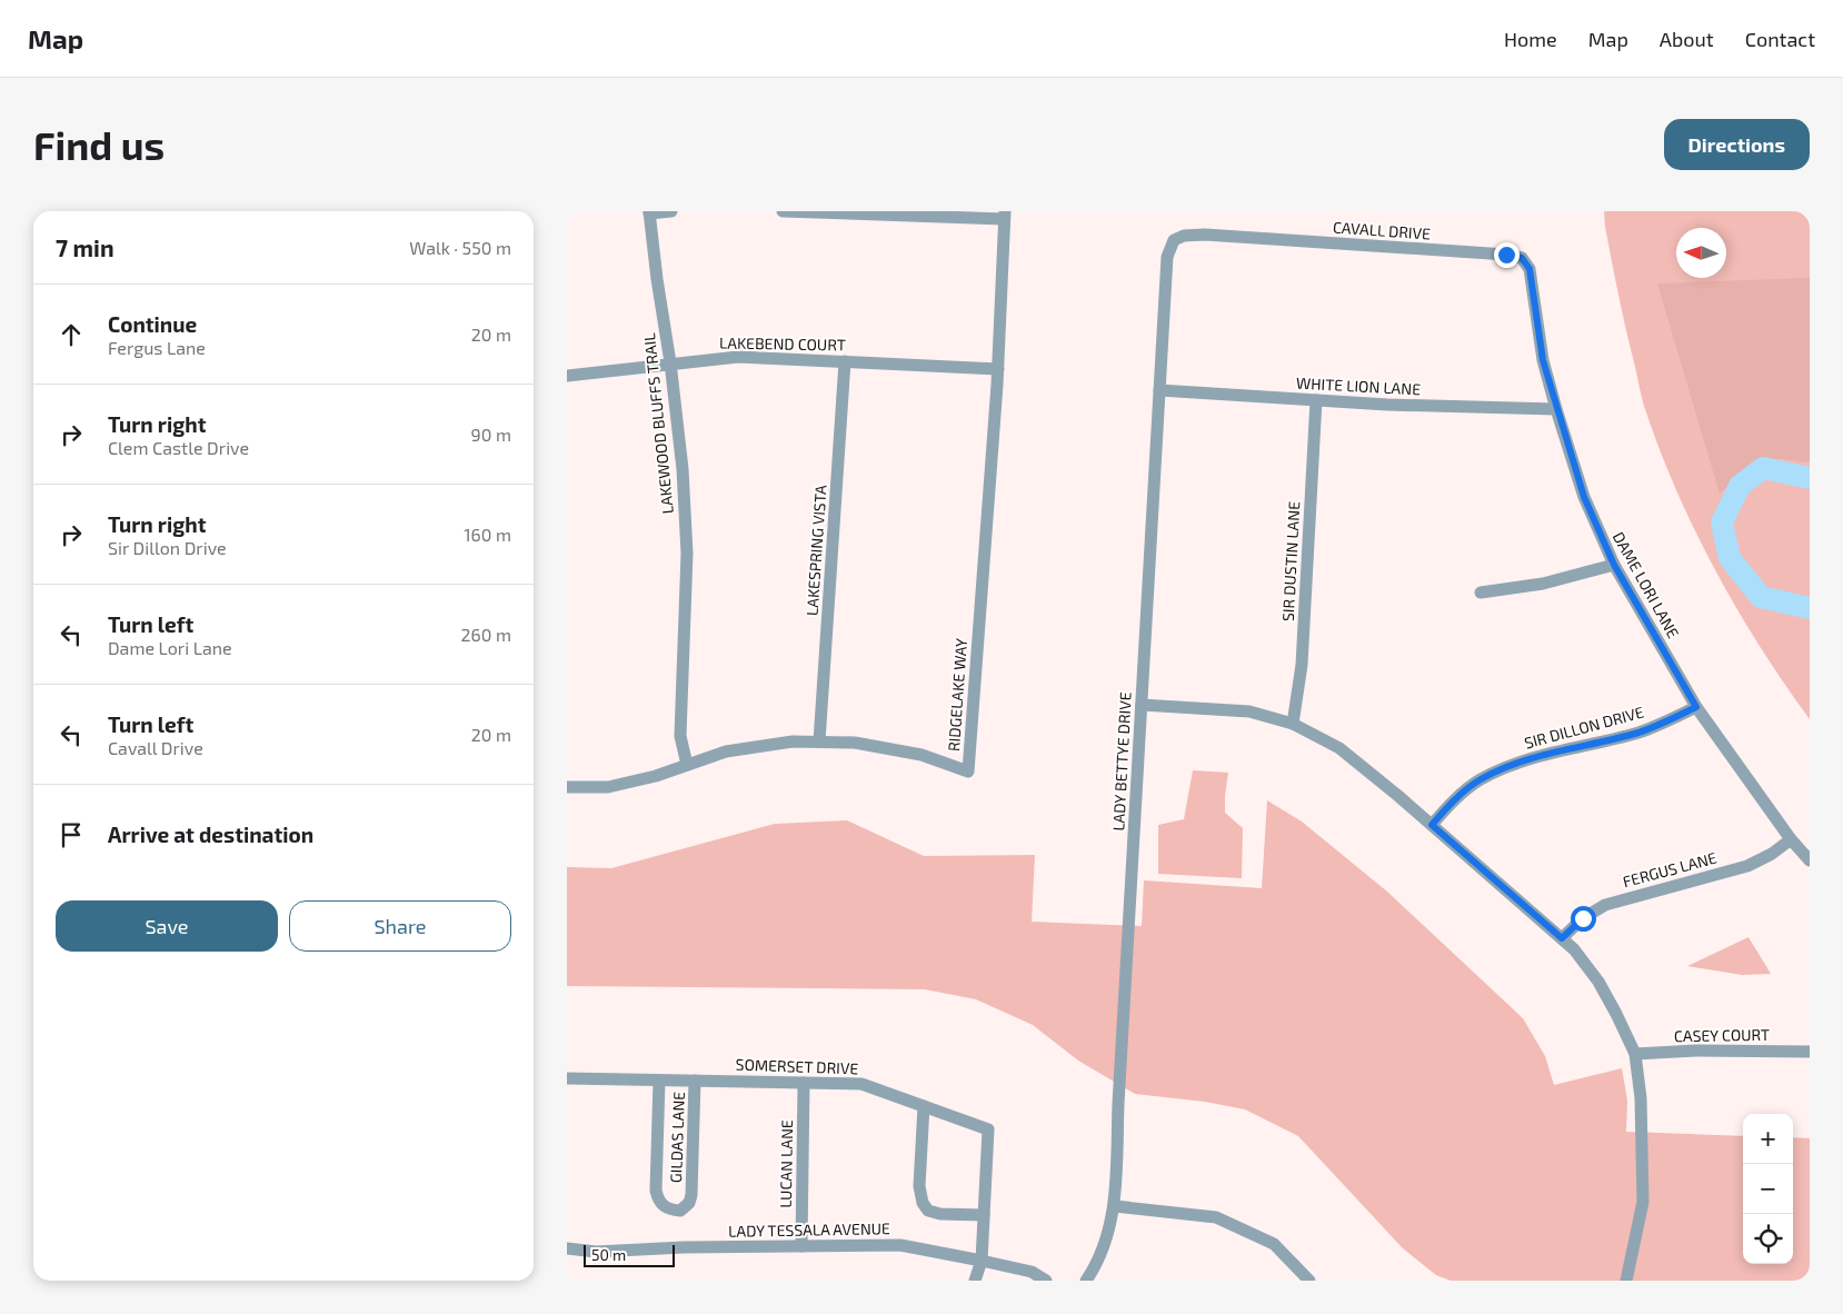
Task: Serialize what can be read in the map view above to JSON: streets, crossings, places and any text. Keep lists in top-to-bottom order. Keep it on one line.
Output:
{"streets":{"street":["CAVALL DRIVE","LAKEBEND COURT","WHITE LION LANE","LAKEWOOD BLUFFS TRAIL","LAKESPRING VISTA","SIR DUSTIN LANE","DAME LORI LANE","RIDGELAKE WAY","SIR DILLON DRIVE","LADY BETTYE DRIVE","FERGUS LANE","CASEY COURT","SOMERSET DRIVE","GILDAS LANE","LUCAN LANE","LADY TESSALA AVENUE"]},"crossings":[["CAVALL DRIVE","DAME LORI LANE"],["CAVALL DRIVE","LADY BETTYE DRIVE"],["LAKEBEND COURT","LAKEWOOD BLUFFS TRAIL"],["LAKEBEND COURT","LAKESPRING VISTA"],["LAKEBEND COURT","RIDGELAKE WAY"],["WHITE LION LANE","SIR DUSTIN LANE"],["WHITE LION LANE","DAME LORI LANE"],["WHITE LION LANE","LADY BETTYE DRIVE"],["LAKEWOOD BLUFFS TRAIL","RIDGELAKE WAY"],["LAKESPRING VISTA","RIDGELAKE WAY"],["DAME LORI LANE","SIR DILLON DRIVE"],["DAME LORI LANE","FERGUS LANE"],["SOMERSET DRIVE","GILDAS LANE"],["SOMERSET DRIVE","LUCAN LANE"],["SOMERSET DRIVE","LADY TESSALA AVENUE"],["LUCAN LANE","LADY TESSALA AVENUE"]],"scale_bar":"50 m","north":"left","page":{"header":"Map","nav":["Home","Map","About","Contact"],"buttons":["Directions",["Save","Share"]],"title":"Find us","heading":["7 min","Walk · 550 m"],"list":[["Continue","Fergus Lane","20 m"],["Turn right","Clem Castle Drive","90 m"],["Turn right","Sir Dillon Drive","160 m"],["Turn left","Dame Lori Lane","260 m"],["Turn left","Cavall Drive","20 m"],"Arrive at destination"],"map_buttons":["+","−"],"scale":"50 m"}}
